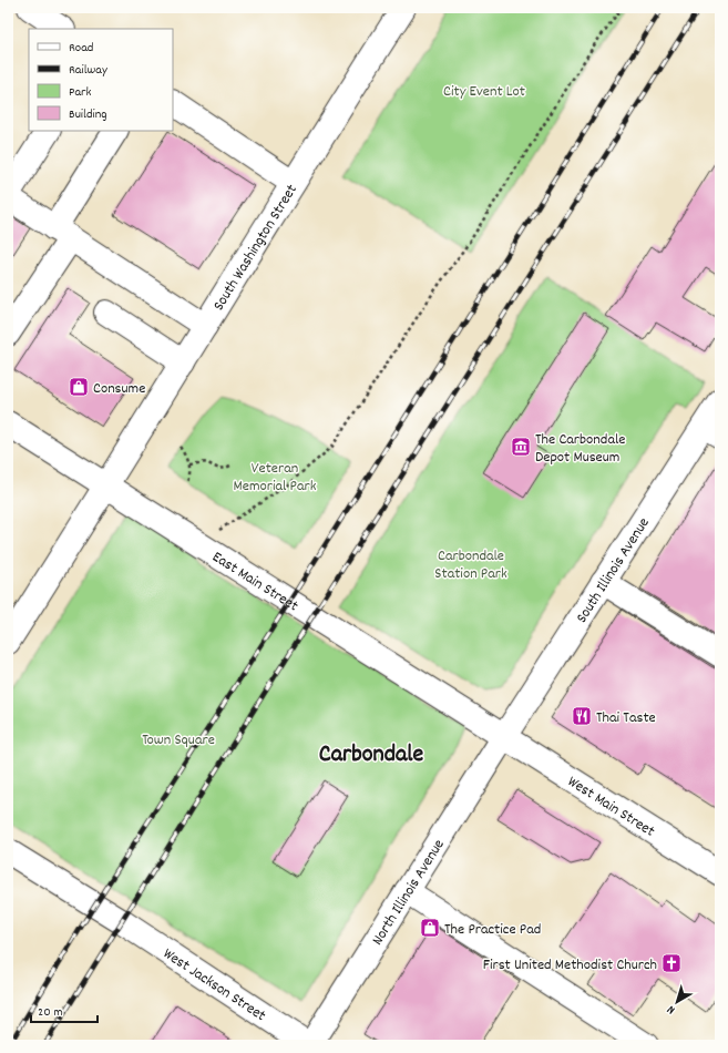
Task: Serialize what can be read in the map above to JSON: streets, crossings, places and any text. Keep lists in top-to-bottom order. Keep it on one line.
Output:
{"streets":{"main road":["South Washington Street","South Illinois Avenue","East Main Street","West Main Street","North Illinois Avenue","West Jackson Street"]},"crossings":[["South Washington Street","East Main Street"],["South Illinois Avenue","East Main Street"],["South Illinois Avenue","West Main Street"],["South Illinois Avenue","North Illinois Avenue"],["East Main Street","West Main Street"],["East Main Street","North Illinois Avenue"],["West Main Street","North Illinois Avenue"],["North Illinois Avenue","West Jackson Street"]],"districts":["Carbondale"],"parks":["City Event Lot","Veteran Memorial Park","Carbondale Station Park","Town Square"],"places":{"shop":["Consume","The Practice Pad"],"museum":["The Carbondale Depot Museum"],"restaurant":["Thai Taste"],"church":["First United Methodist Church"]},"legend":["Road","Railway","Park","Building"],"scale_bar":"20 m","north":"bottom left"}
